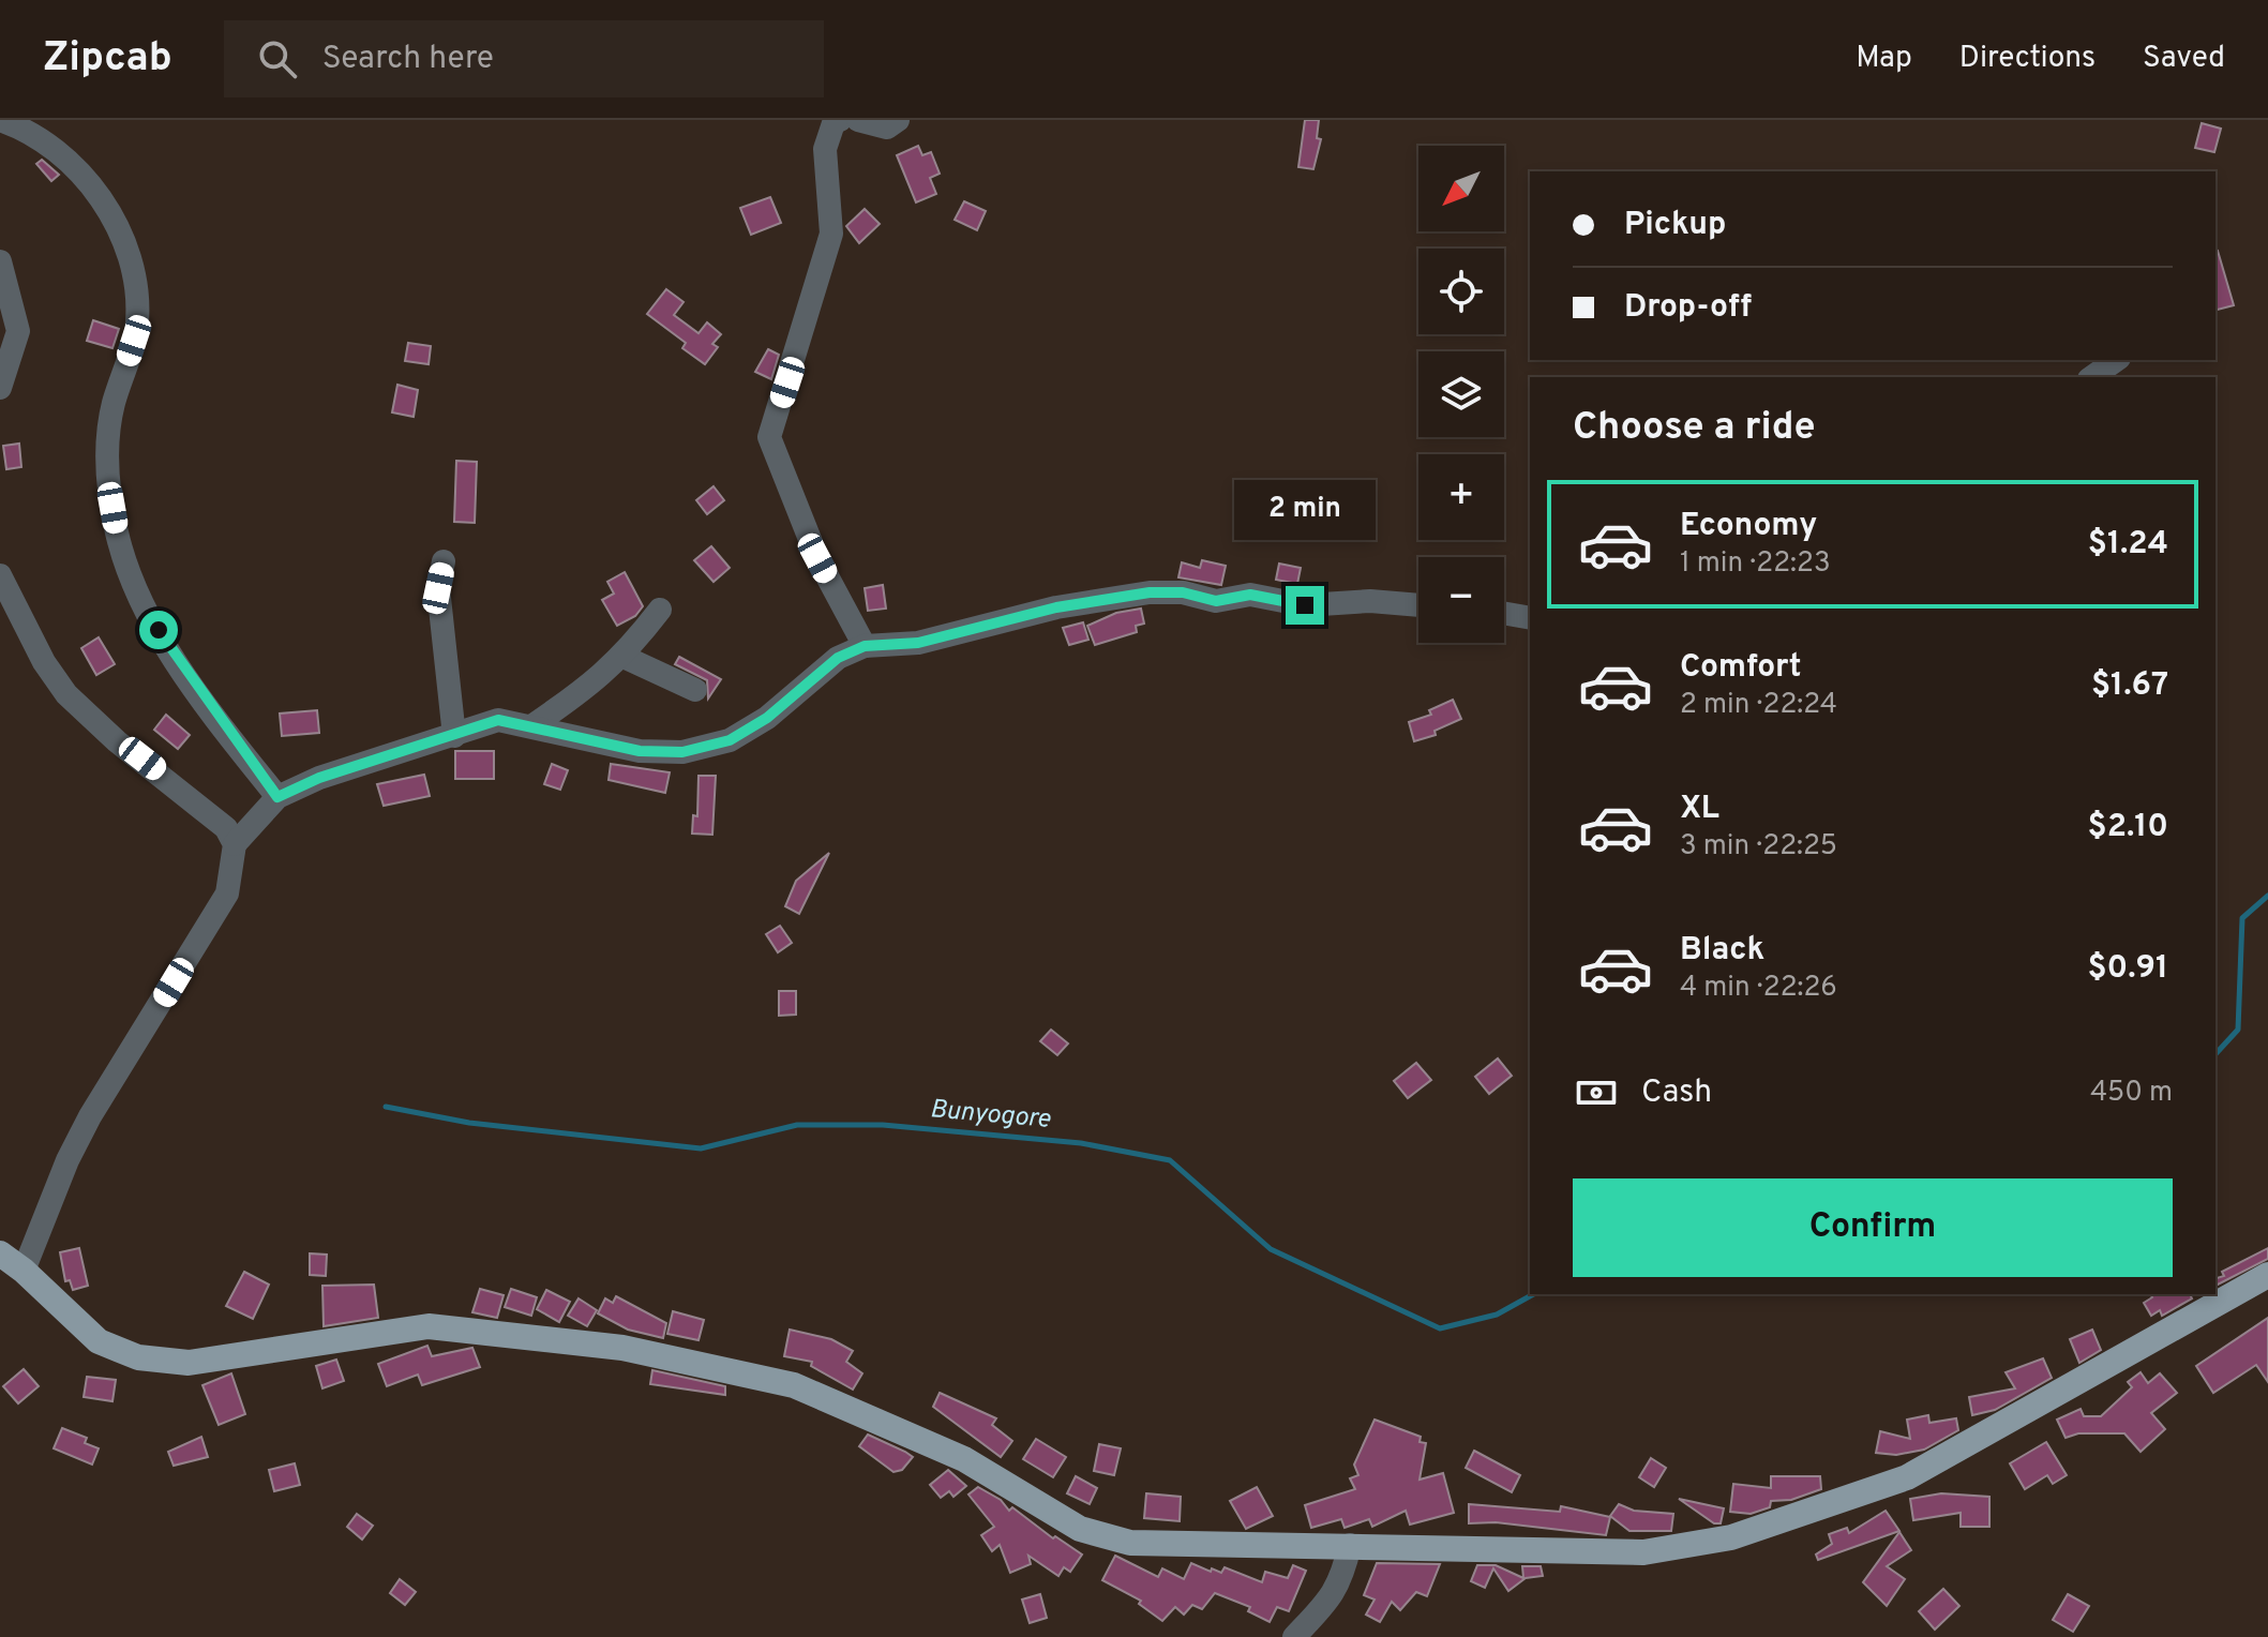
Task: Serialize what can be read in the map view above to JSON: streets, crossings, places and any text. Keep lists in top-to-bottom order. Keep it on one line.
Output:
{"water":["Bunyogore"],"north":"bottom left","page":{"header":"Zipcab","search":"Search here","nav":["Map","Directions","Saved"],"map_buttons":["+","−"],"banner":["Pickup","Drop-off"],"heading":"Choose a ride","bubble":"2 min","list":[{"name":"Economy","note":"1 min · 22:23","value":"$1.24"},{"name":"Comfort","note":"2 min · 22:24","value":"$1.67"},{"name":"XL","note":"3 min · 22:25","value":"$2.10"},{"name":"Black","note":"4 min · 22:26","value":"$0.91"}],"pay":["Cash","450 m"],"buttons":"Confirm"}}
